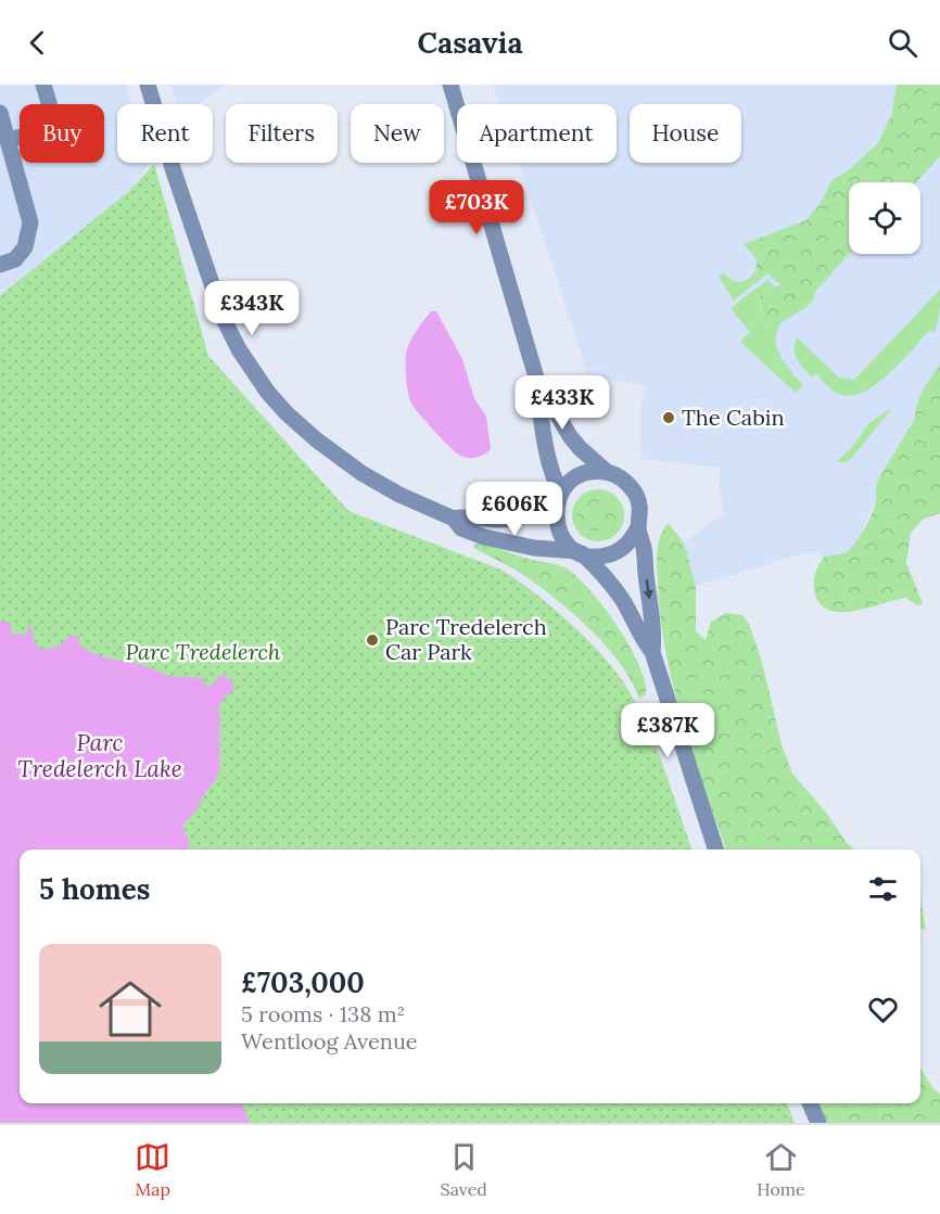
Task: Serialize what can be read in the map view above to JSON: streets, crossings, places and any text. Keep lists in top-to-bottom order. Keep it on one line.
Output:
{"water":["Parc Tredelerch Lake"],"parks":["Parc Tredelerch"],"places":["The Cabin","Parc Tredelerch Car Park"],"page":{"header":"Casavia","chip":["Buy","Rent","Filters","New","Apartment","House"],"price":["£703K","£343K","£433K","£606K","£387K"],"heading":"5 homes","list":[{"name":"£703,000","note":"5 rooms · 138 m² · Wentloog Avenue"}],"tabs":["Map","Saved","Home"]}}
